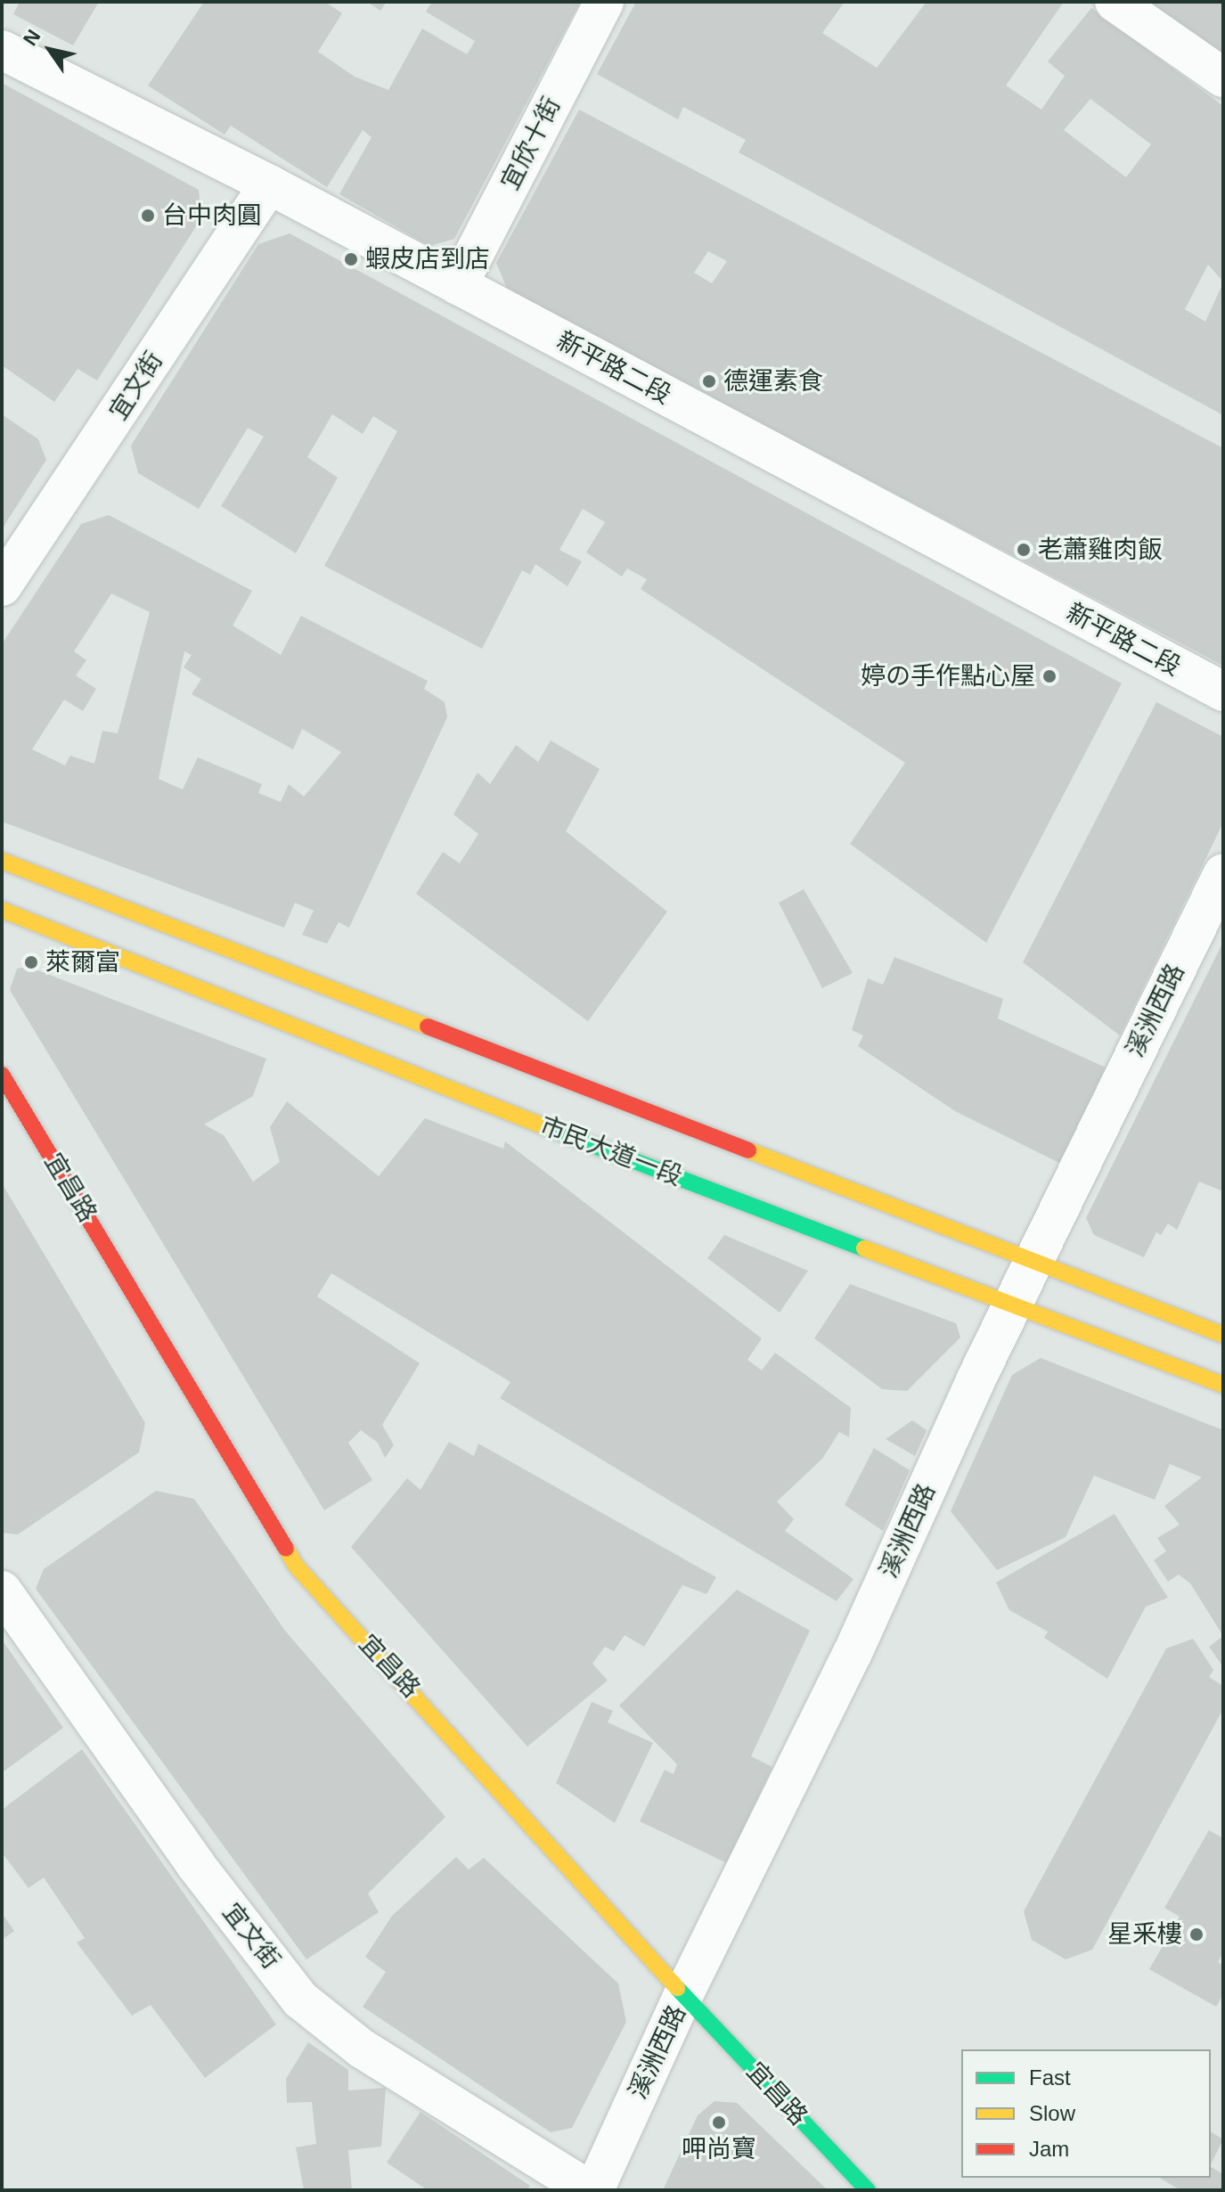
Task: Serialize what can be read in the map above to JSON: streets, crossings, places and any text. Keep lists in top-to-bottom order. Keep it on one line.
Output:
{"streets":{"street":["宜欣十街","新平路二段","宜文街","溪洲西路","市民大道一段","宜昌路"]},"crossings":[["宜欣十街","新平路二段"],["新平路二段","宜文街"],["宜文街","溪洲西路"],["溪洲西路","市民大道一段"],["溪洲西路","宜昌路"]],"places":["台中肉圓","蝦皮店到店","德運素食","老蕭雞肉飯","婷の手作點心屋","萊爾富","星釆樓","呷尚寶"],"legend":["Fast","Slow","Jam"],"north":"top left"}
